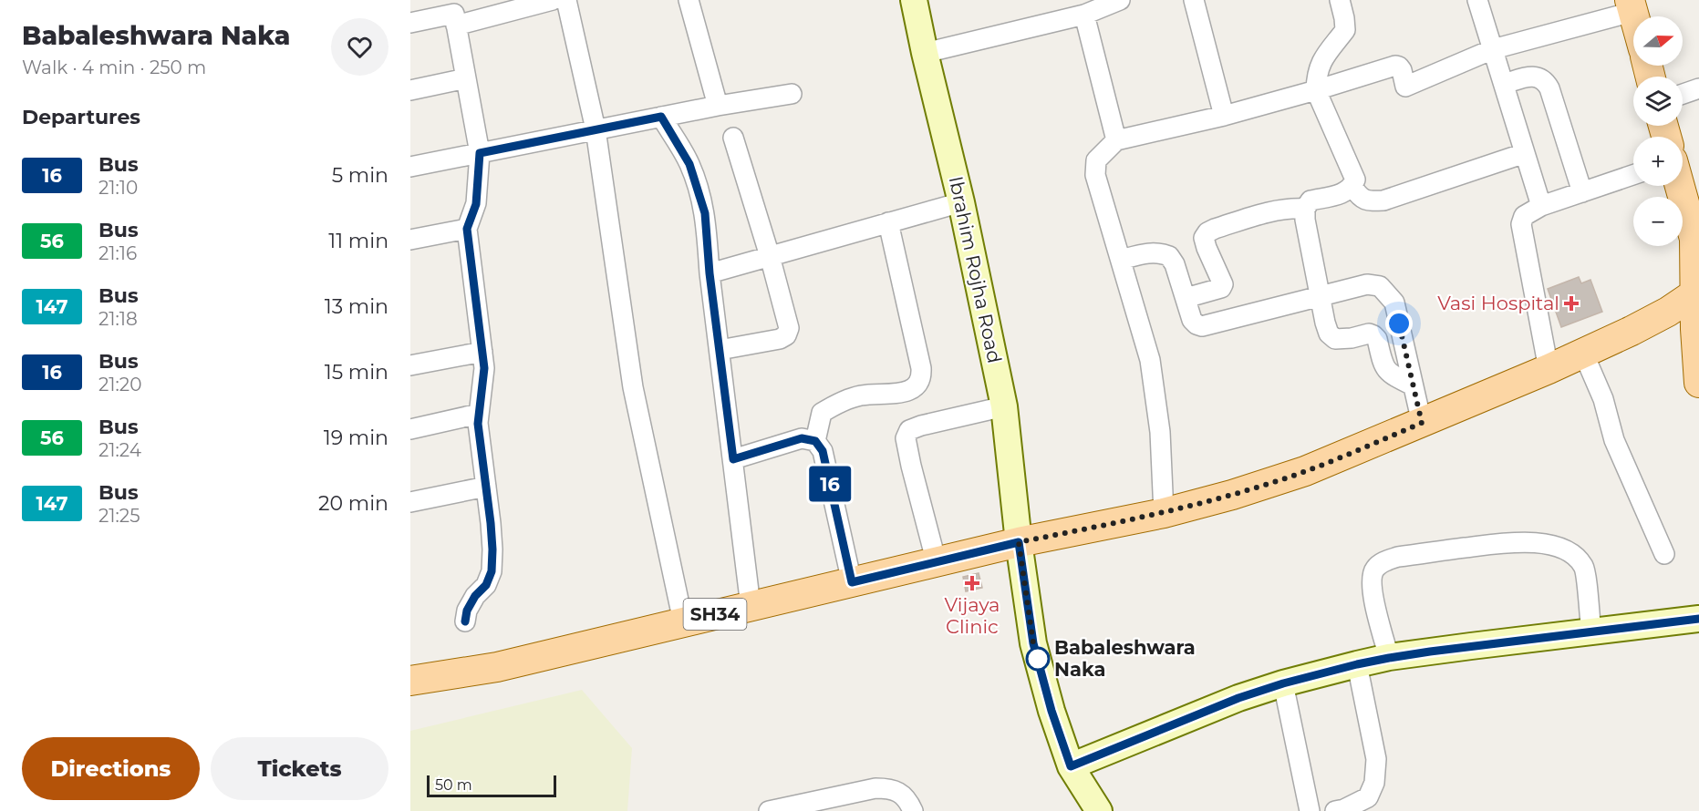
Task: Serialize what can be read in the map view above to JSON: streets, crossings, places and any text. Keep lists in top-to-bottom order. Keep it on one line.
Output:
{"streets":{"main road":["SH34"],"street":["Ibrahim Rojha Road"]},"crossings":[["Ibrahim Rojha Road","SH34"]],"places":{"health":["Vasi Hospital","Vijaya Clinic"],"other":["Babaleshwara Naka"]},"lines":["bus line 16"],"scale_bar":"50 m","north":"right","page":{"heading":[["Babaleshwara Naka","Walk · 4 min · 250 m"],"Departures"],"on_map":"16","map_buttons":["+","−"],"list":[{"mark":"16","name":"Bus","note":"21:10","value":"5 min"},{"mark":"56","name":"Bus","note":"21:16","value":"11 min"},{"mark":"147","name":"Bus","note":"21:18","value":"13 min"},{"mark":"16","name":"Bus","note":"21:20","value":"15 min"},{"mark":"56","name":"Bus","note":"21:24","value":"19 min"},{"mark":"147","name":"Bus","note":"21:25","value":"20 min"}],"buttons":["Directions","Tickets"],"scale":"50 m"}}
